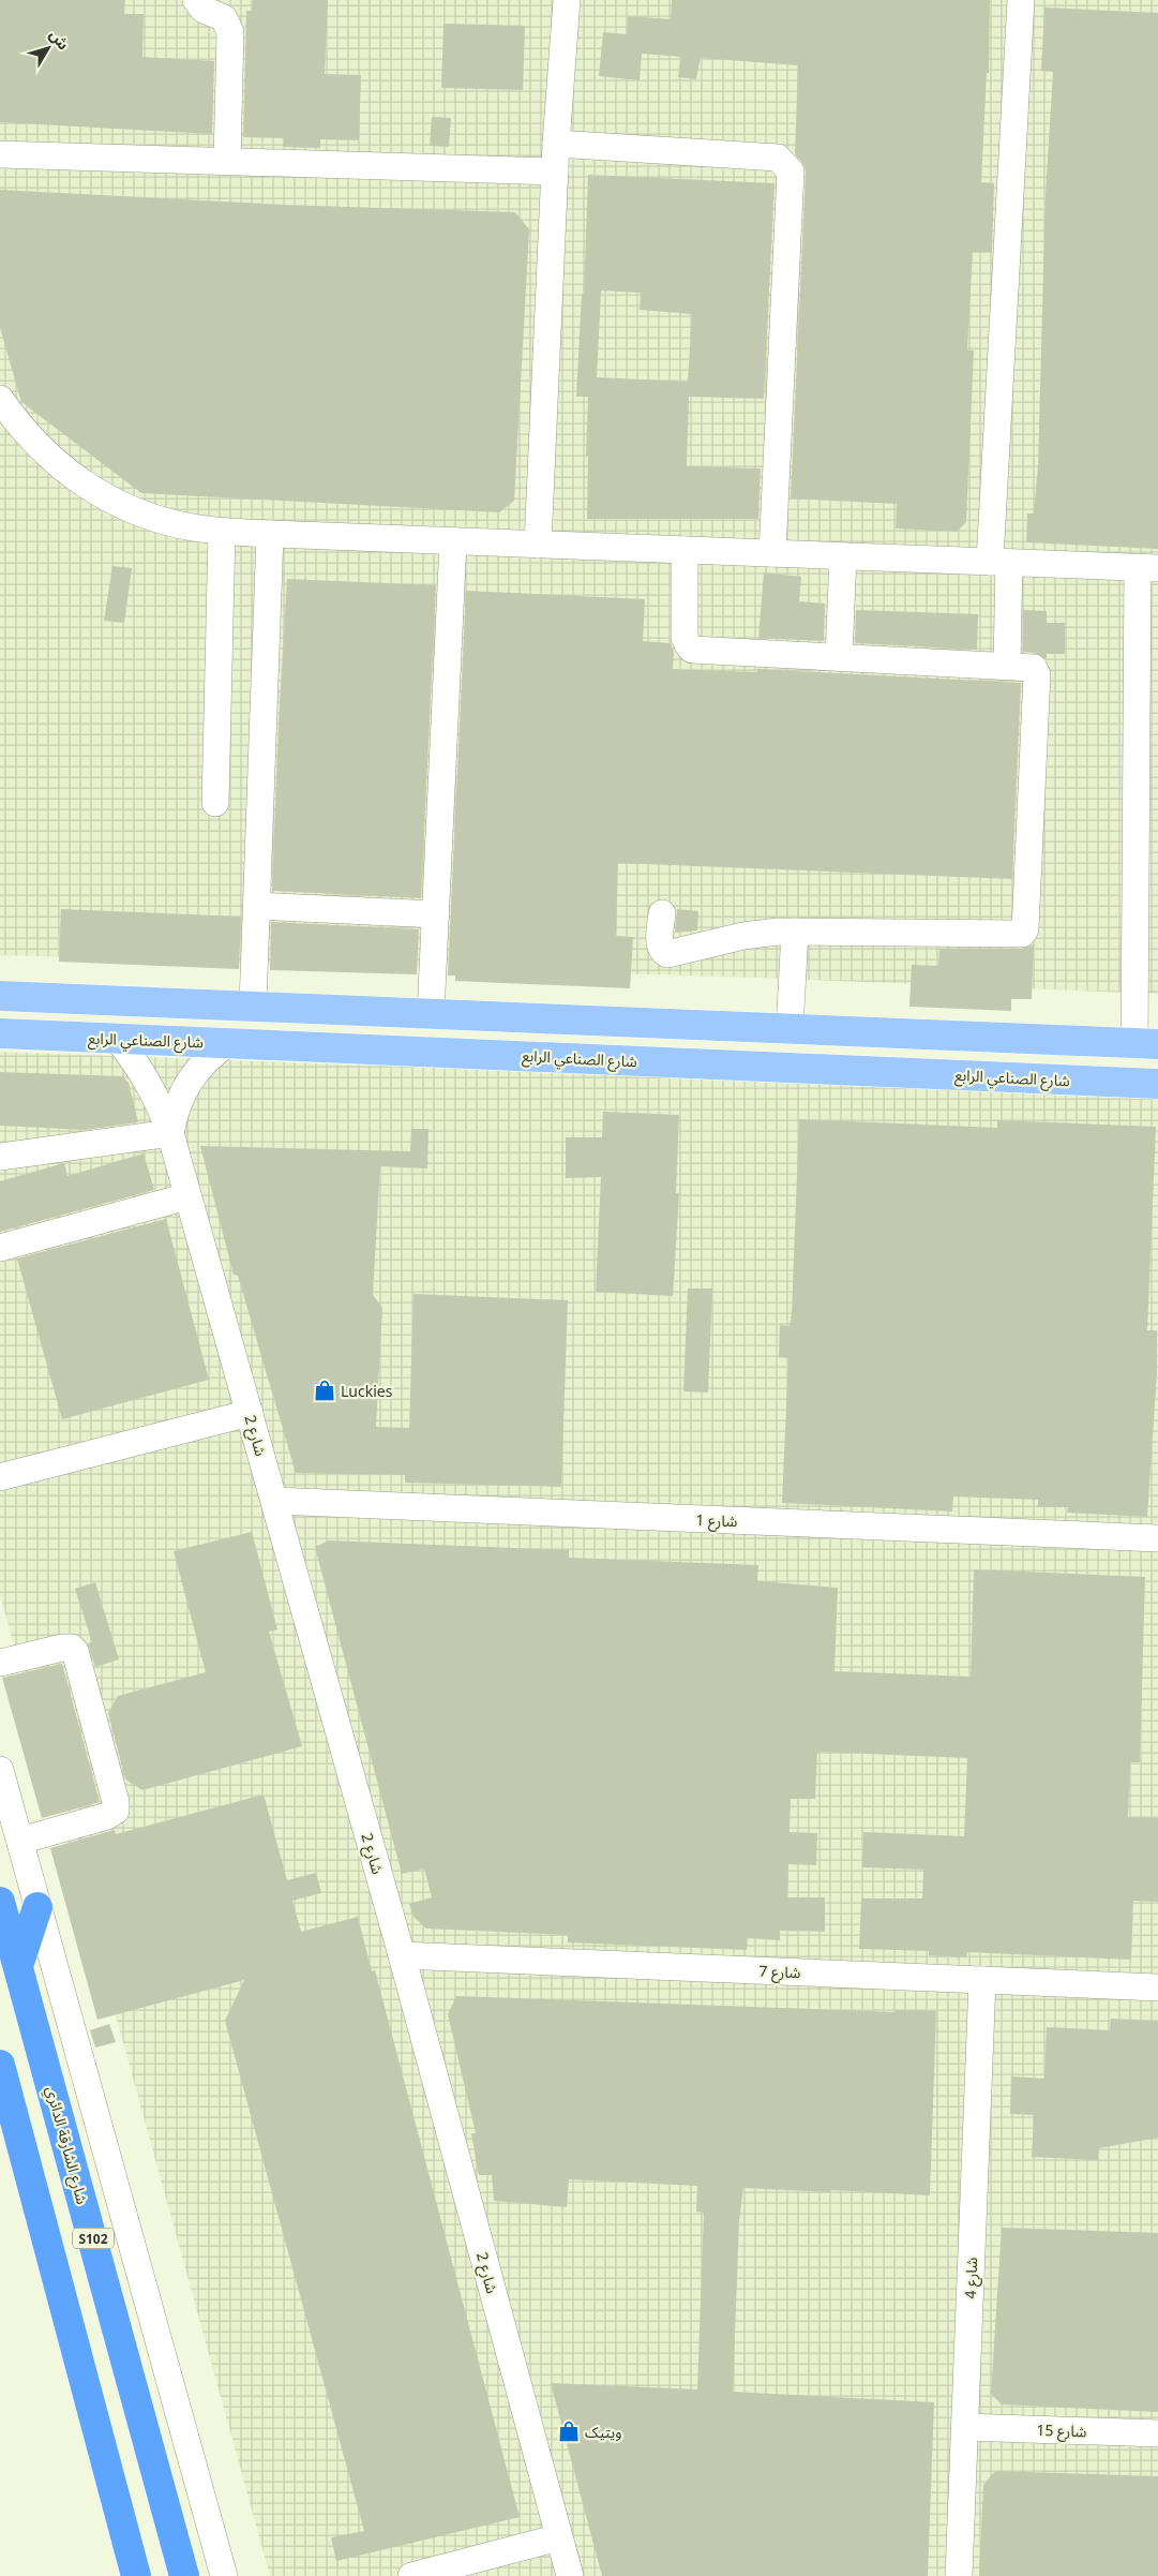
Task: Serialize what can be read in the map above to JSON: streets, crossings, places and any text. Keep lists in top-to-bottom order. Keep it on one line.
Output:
{"streets":{"highway":["شارع الشارقة الدائري","S102"],"main road":["شارع الصناعي الرابع"],"street":["شارع 2","شارع 1","شارع 7","شارع 4","شارع 15"]},"crossings":[["شارع الصناعي الرابع","شارع 2"],["شارع 2","شارع 1"],["شارع 2","شارع 7"],["شارع 7","شارع 4"],["شارع 4","شارع 15"]],"places":{"shop":["Luckies","ویتیک"]},"north":"top right"}
